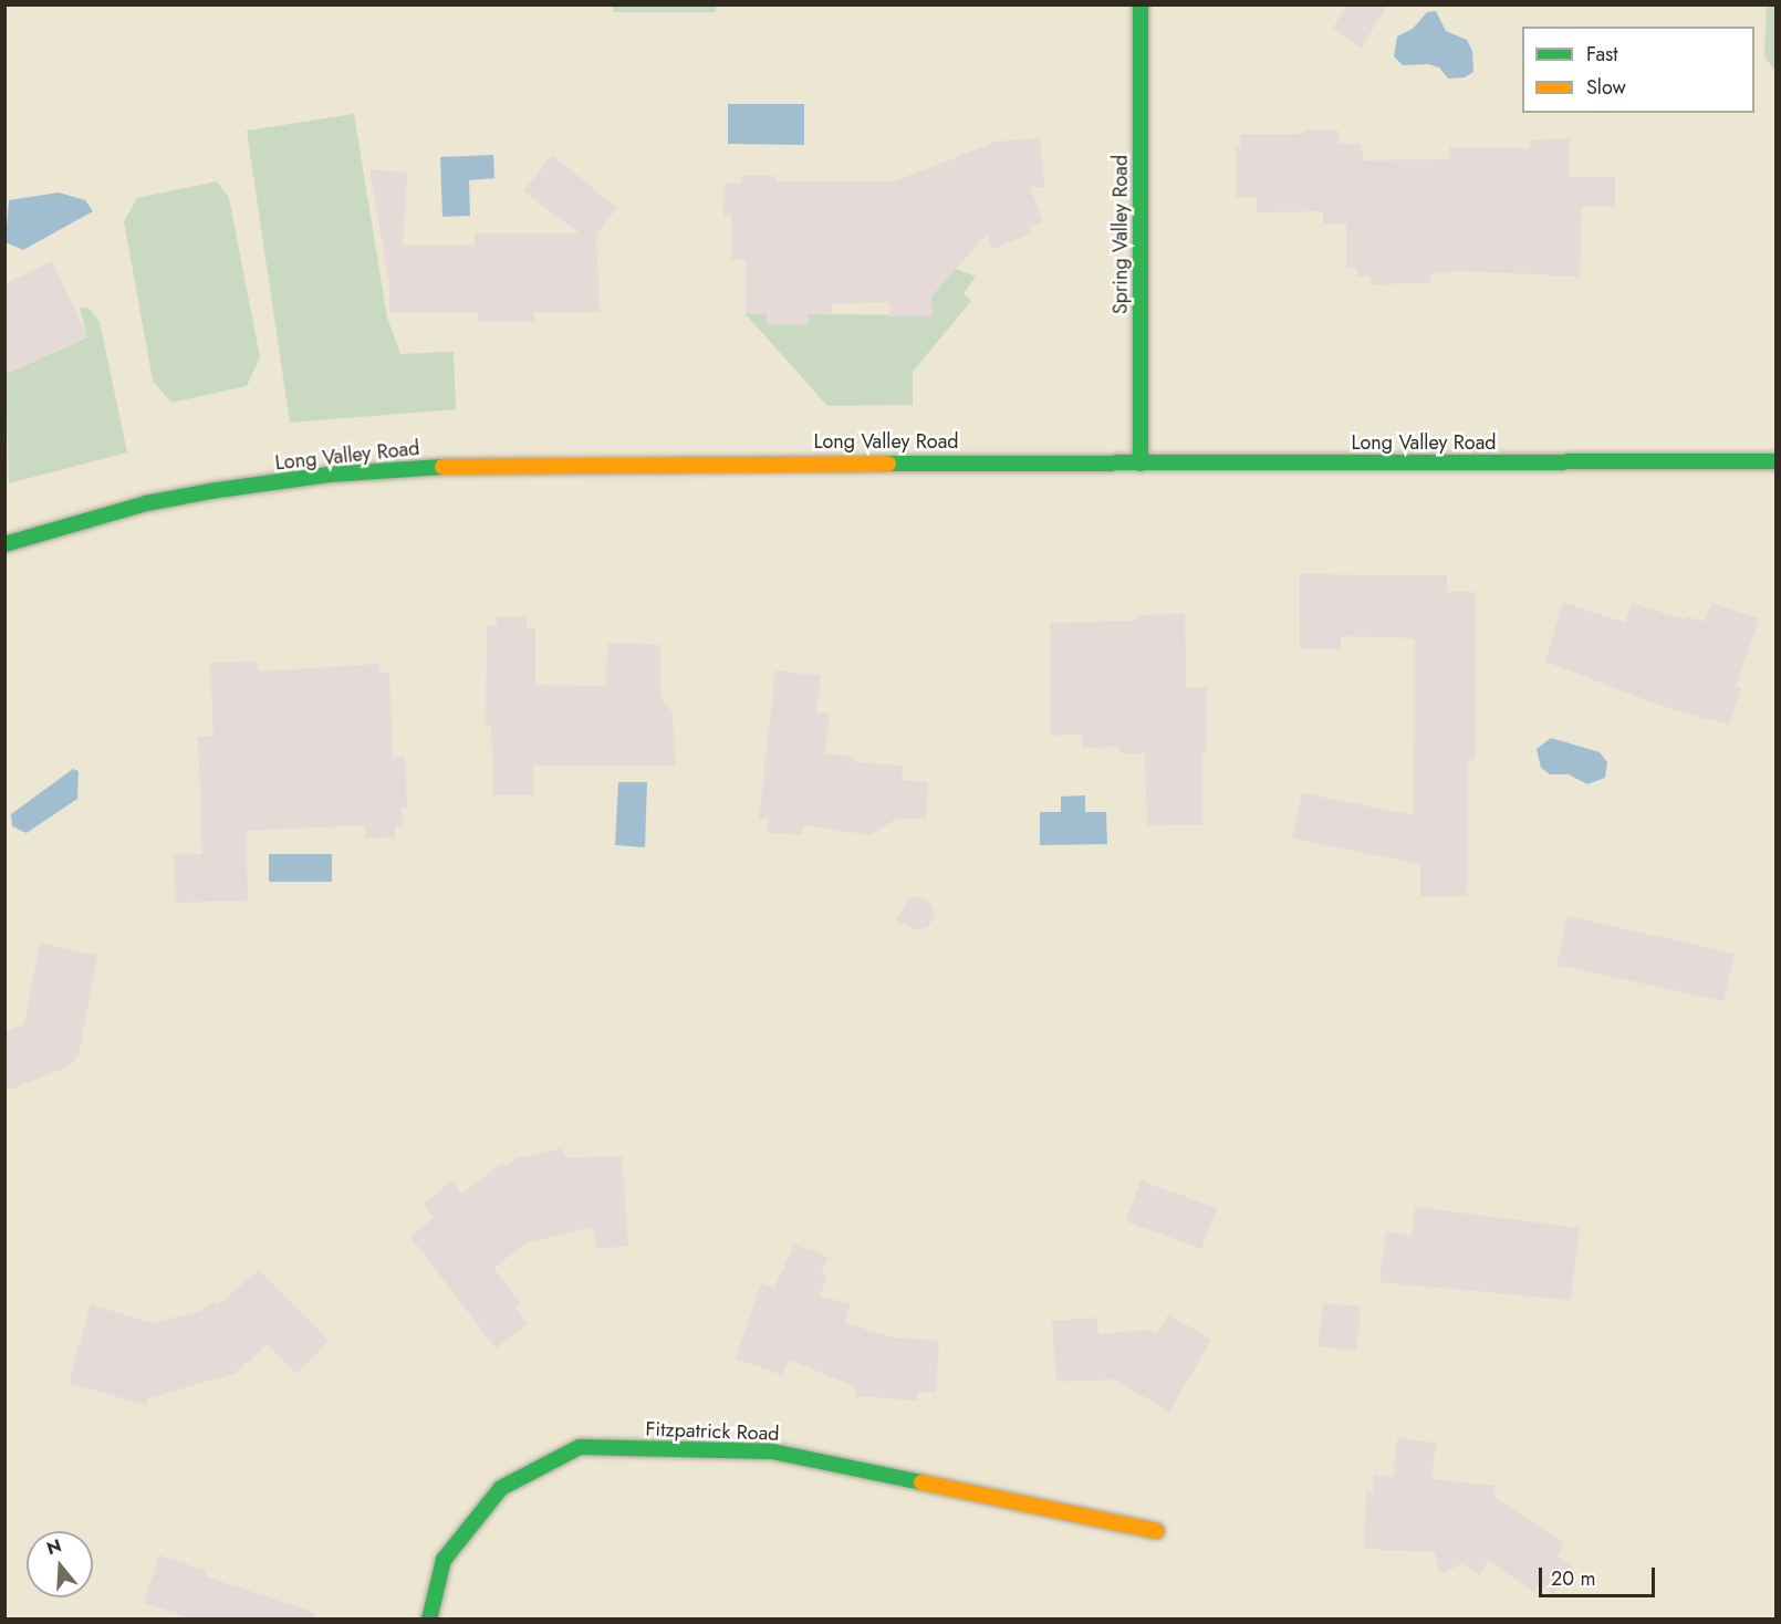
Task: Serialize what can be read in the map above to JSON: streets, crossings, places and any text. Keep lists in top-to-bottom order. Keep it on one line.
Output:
{"streets":{"street":["Spring Valley Road","Long Valley Road","Fitzpatrick Road"]},"crossings":[["Spring Valley Road","Long Valley Road"]],"legend":["Fast","Slow"],"scale_bar":"20 m","north":"top"}
